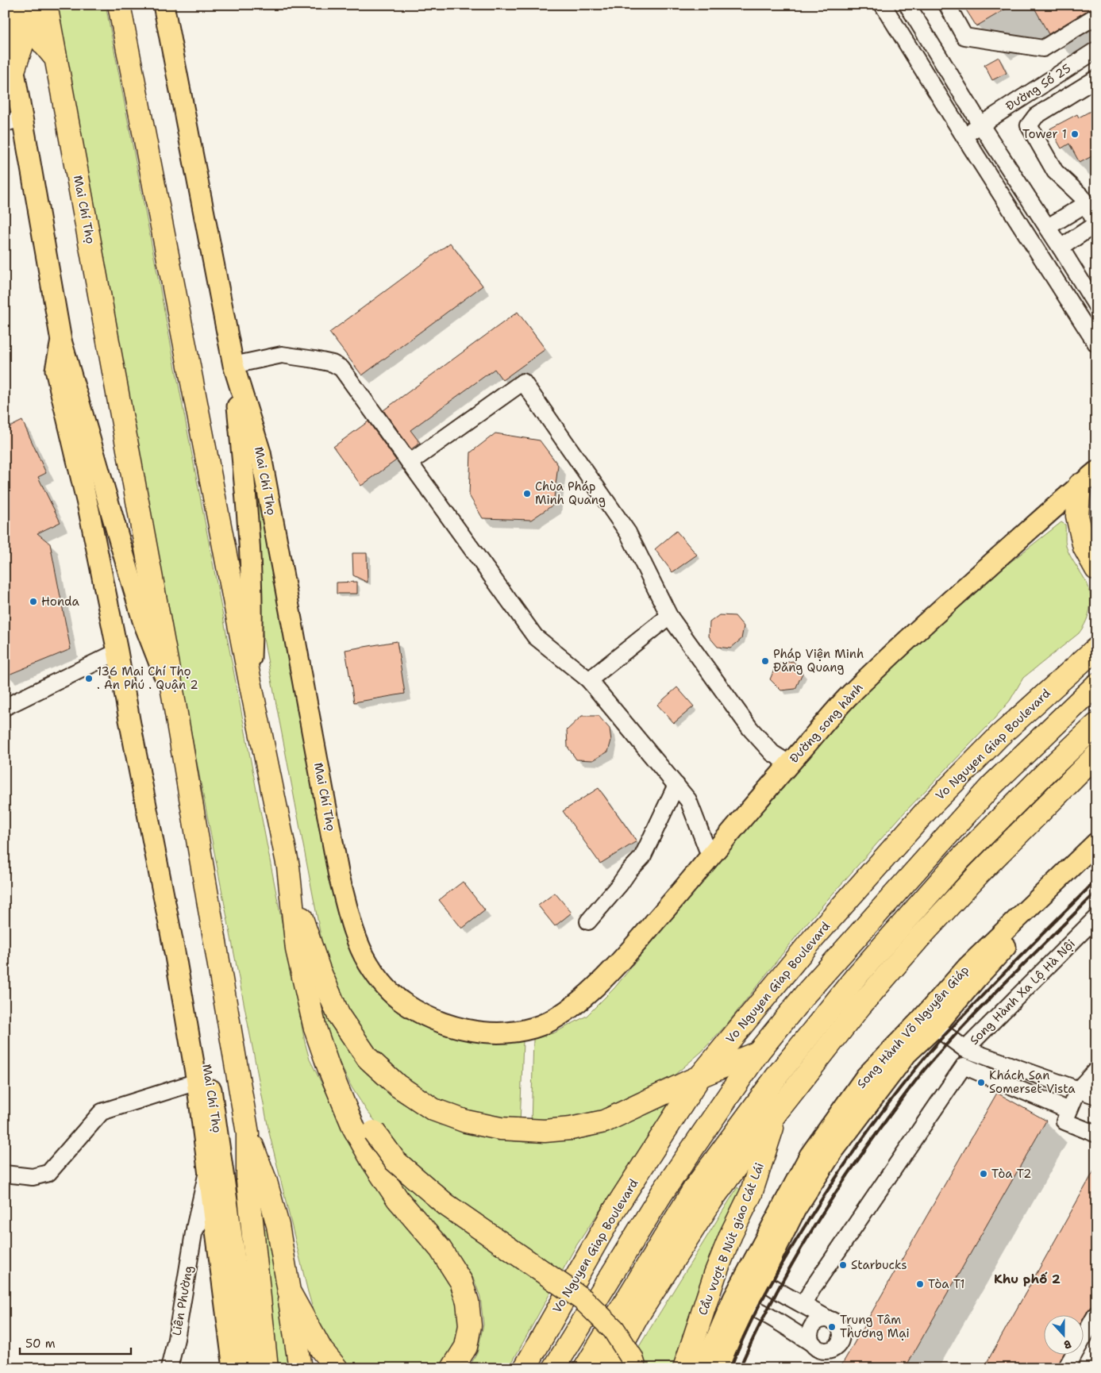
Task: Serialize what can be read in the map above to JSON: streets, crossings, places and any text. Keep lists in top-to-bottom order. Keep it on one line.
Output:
{"streets":{"highway":["Mai Chí Thọ","Vo Nguyen Giap Boulevard","Cầu vượt B Nút giao Cát Lái"],"main road":["Đường song hành","Song Hành Võ Nguyên Giáp"],"street":["Đường Số 25","Song Hành Xa Lộ Hà Nội","Liên Phường"]},"crossings":[["Mai Chí Thọ","Đường song hành"],["Mai Chí Thọ","Liên Phường"]],"districts":["Khu phố 2"],"places":["Tower 1","Chùa Pháp Minh Quang","Honda","Pháp Viện Minh Đăng Quang","136 Mai Chí Thọ . An Phú . Quận 2","Khách Sạn Somerset Vista","Tòa T2","Starbucks","Tòa T1","Trung Tâm Thương Mại"],"scale_bar":"50 m","north":"bottom"}
